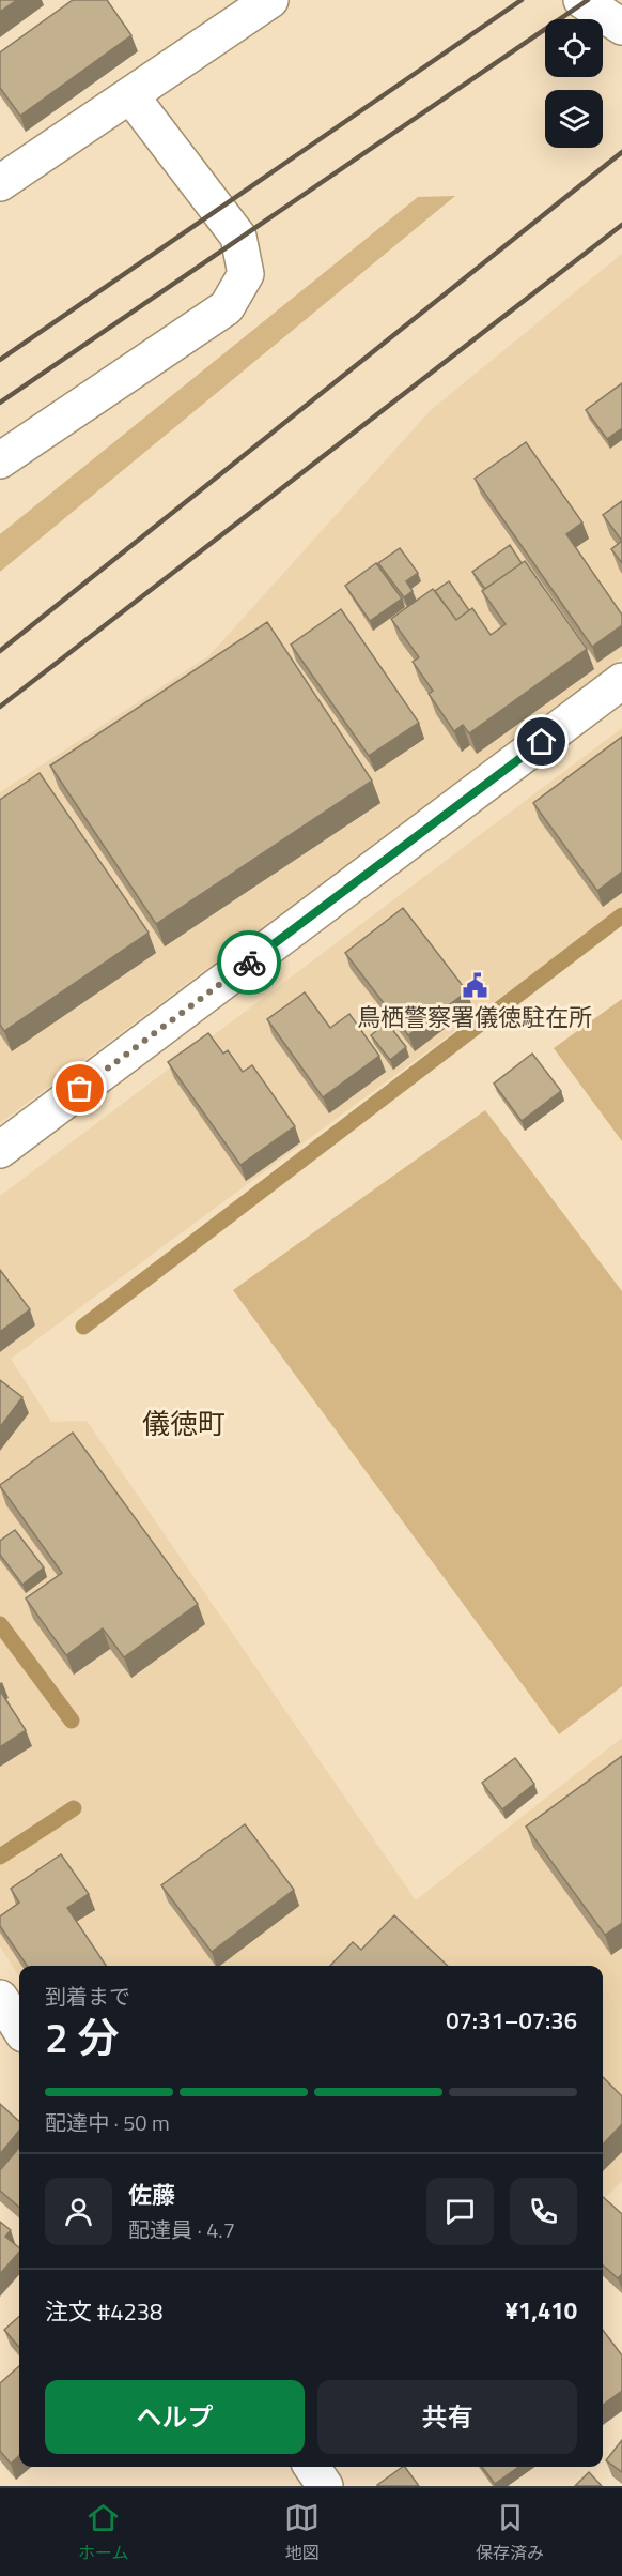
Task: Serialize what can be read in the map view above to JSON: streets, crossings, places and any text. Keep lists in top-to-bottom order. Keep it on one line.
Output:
{"districts":["儀徳町"],"places":{"public building":["鳥栖警察署儀徳駐在所"]},"page":{"heading":["2 分","到着まで","07:31–07:36"],"panel":["佐藤","配達員 · 4.7","注文 #4238","¥1,410"],"bar":"配達中 · 50 m","buttons":["ヘルプ","共有"],"tabs":["ホーム","地図","保存済み"]}}
